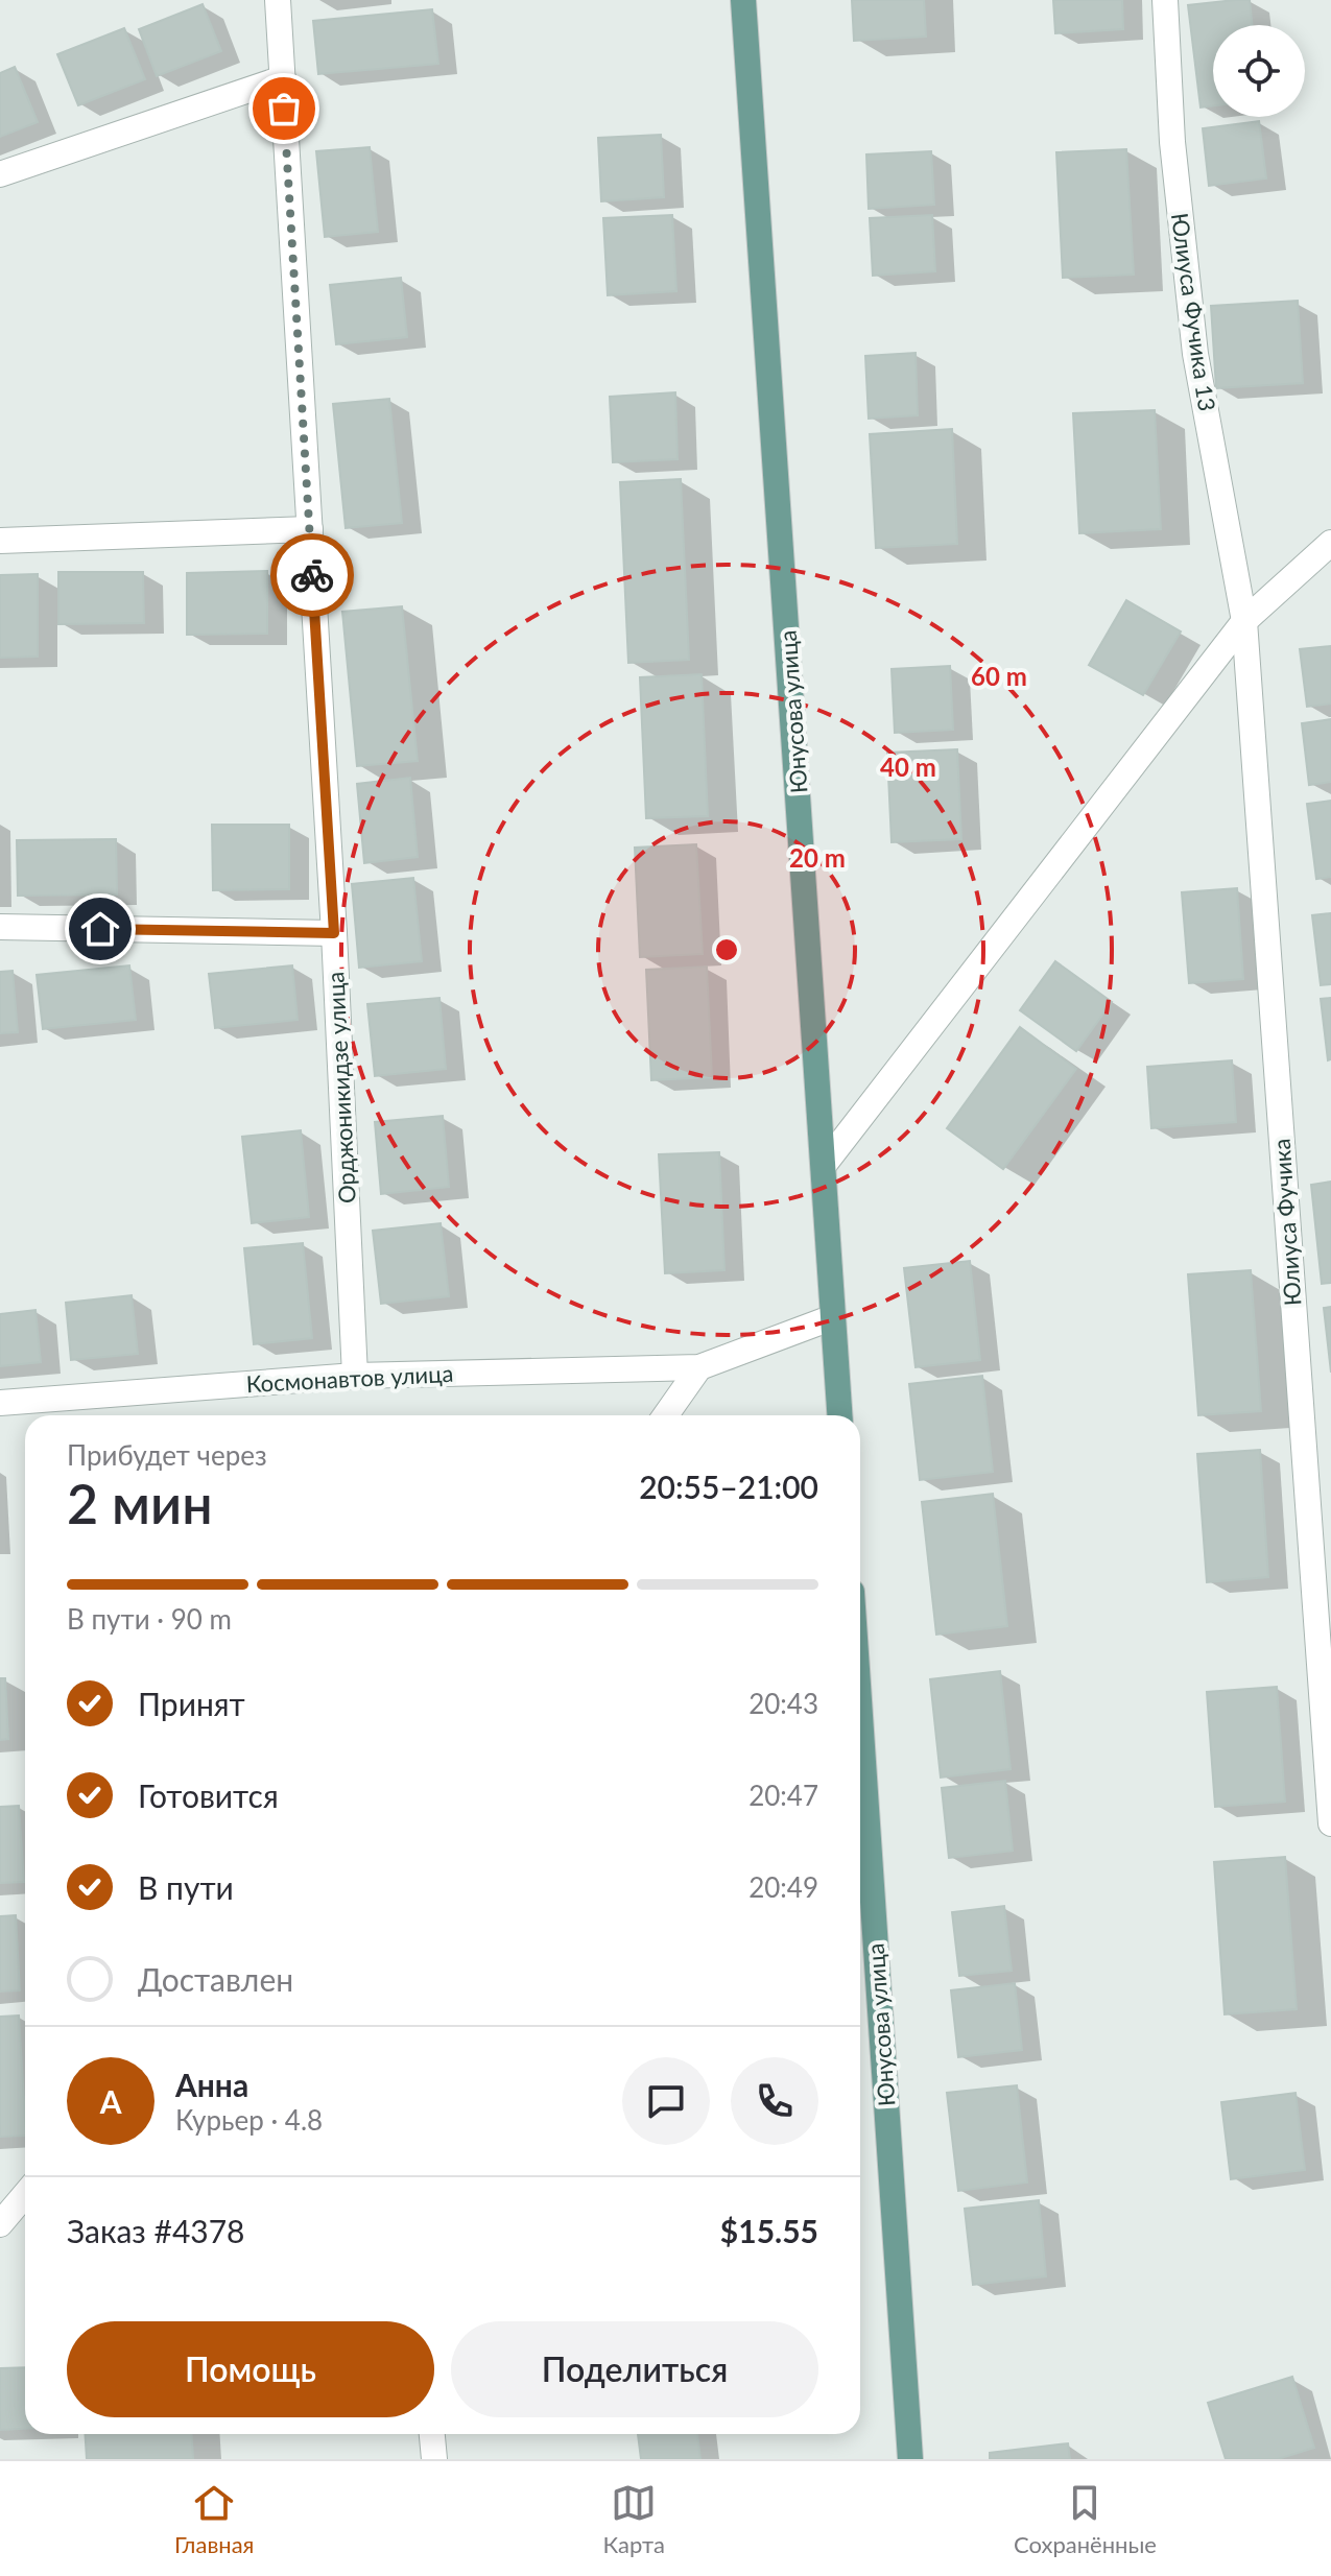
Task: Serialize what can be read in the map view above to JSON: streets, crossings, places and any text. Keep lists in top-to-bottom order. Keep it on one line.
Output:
{"streets":{"main road":["Юнусова улица"],"street":["Юлиуса Фучика 13","Орджоникидзе улица","Юлиуса Фучика","Космонавтов улица"]},"crossings":[["Юлиуса Фучика 13","Юлиуса Фучика"],["Юнусова улица","Космонавтов улица"],["Орджоникидзе улица","Космонавтов улица"]],"page":{"heading":["2 мин","Прибудет через","20:55–21:00"],"panel":["Анна","Курьер · 4.8","Заказ #4378","$15.55"],"bar":"В пути · 90 m","list":[["Принят","20:43"],["Готовится","20:47"],["В пути","20:49"],"Доставлен"],"round":"А","buttons":["Помощь","Поделиться"],"tabs":["Главная","Карта","Сохранённые"]},"rings":["60 m","40 m","20 m"]}
